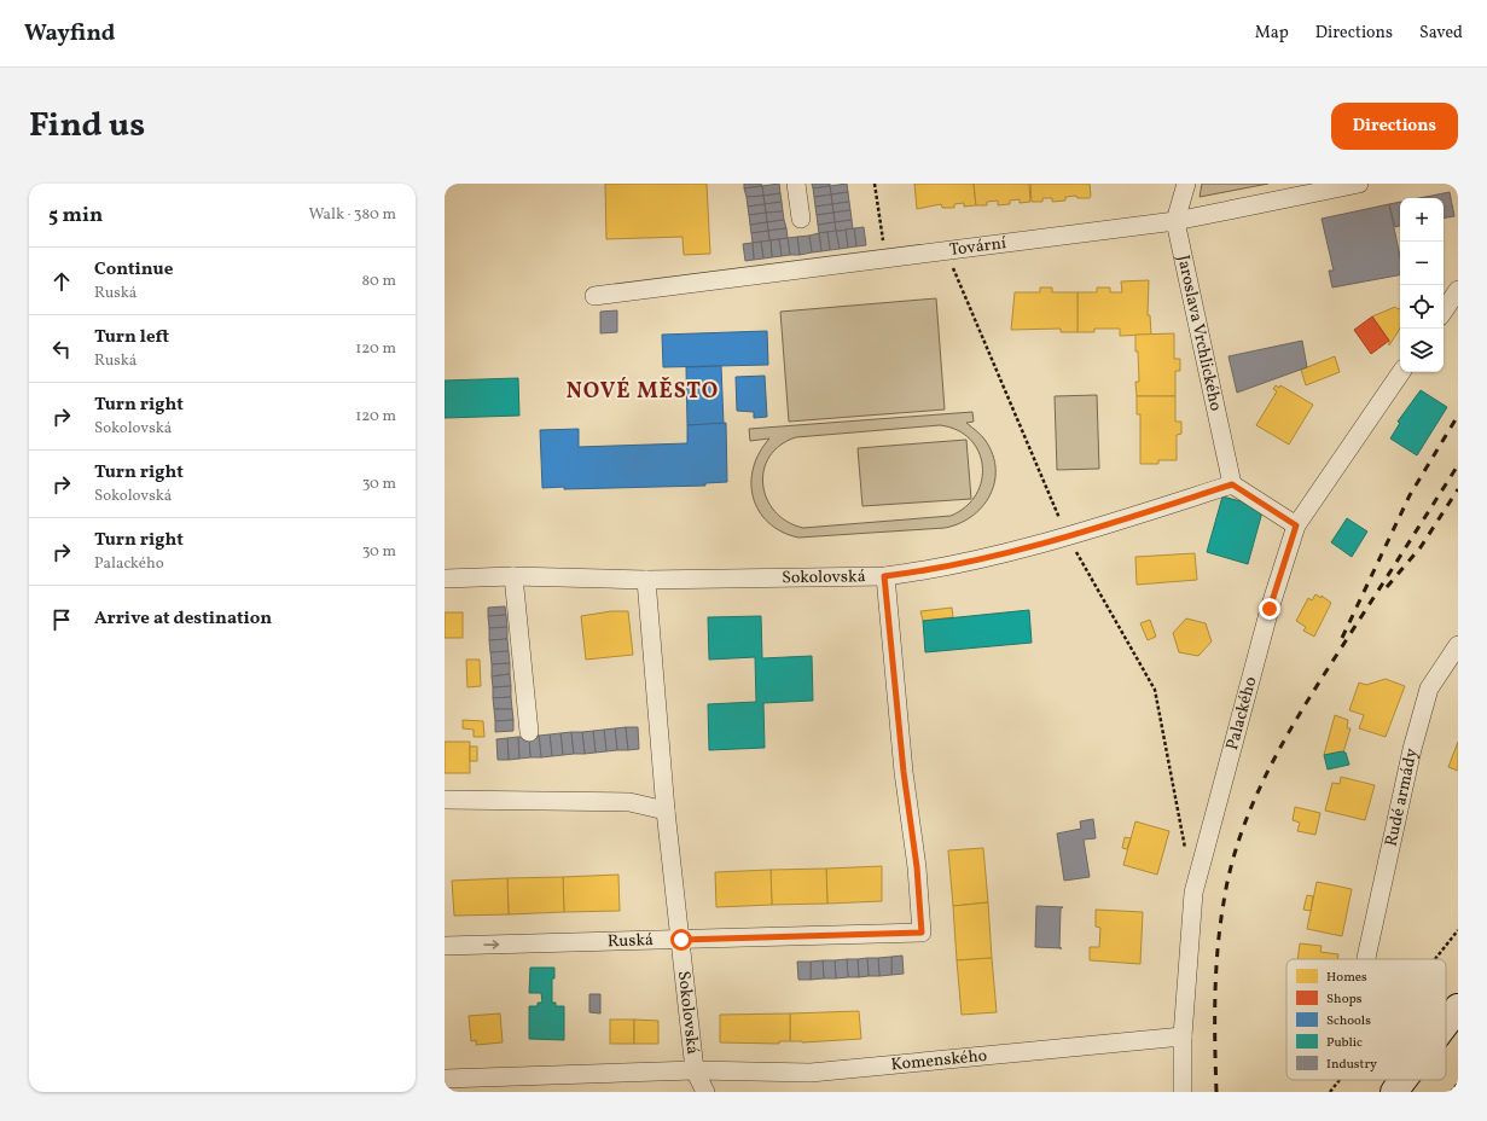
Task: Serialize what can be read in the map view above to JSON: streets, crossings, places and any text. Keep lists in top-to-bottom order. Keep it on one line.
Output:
{"streets":{"street":["Tovární","Jaroslava Vrchlického","Sokolovská","Palackého","Rudé armády","Ruská","Komenského"]},"crossings":[["Tovární","Jaroslava Vrchlického"],["Jaroslava Vrchlického","Sokolovská"],["Sokolovská","Ruská"],["Sokolovská","Komenského"],["Palackého","Komenského"]],"districts":["NOVÉ MĚSTO"],"legend":["Homes","Shops","Schools","Public","Industry"],"page":{"header":"Wayfind","nav":["Map","Directions","Saved"],"title":"Find us","buttons":"Directions","heading":["5 min","Walk · 380 m"],"map_buttons":["+","−"],"list":[["Continue","Ruská","80 m"],["Turn left","Ruská","120 m"],["Turn right","Sokolovská","120 m"],["Turn right","Sokolovská","30 m"],["Turn right","Palackého","30 m"],"Arrive at destination"]}}
